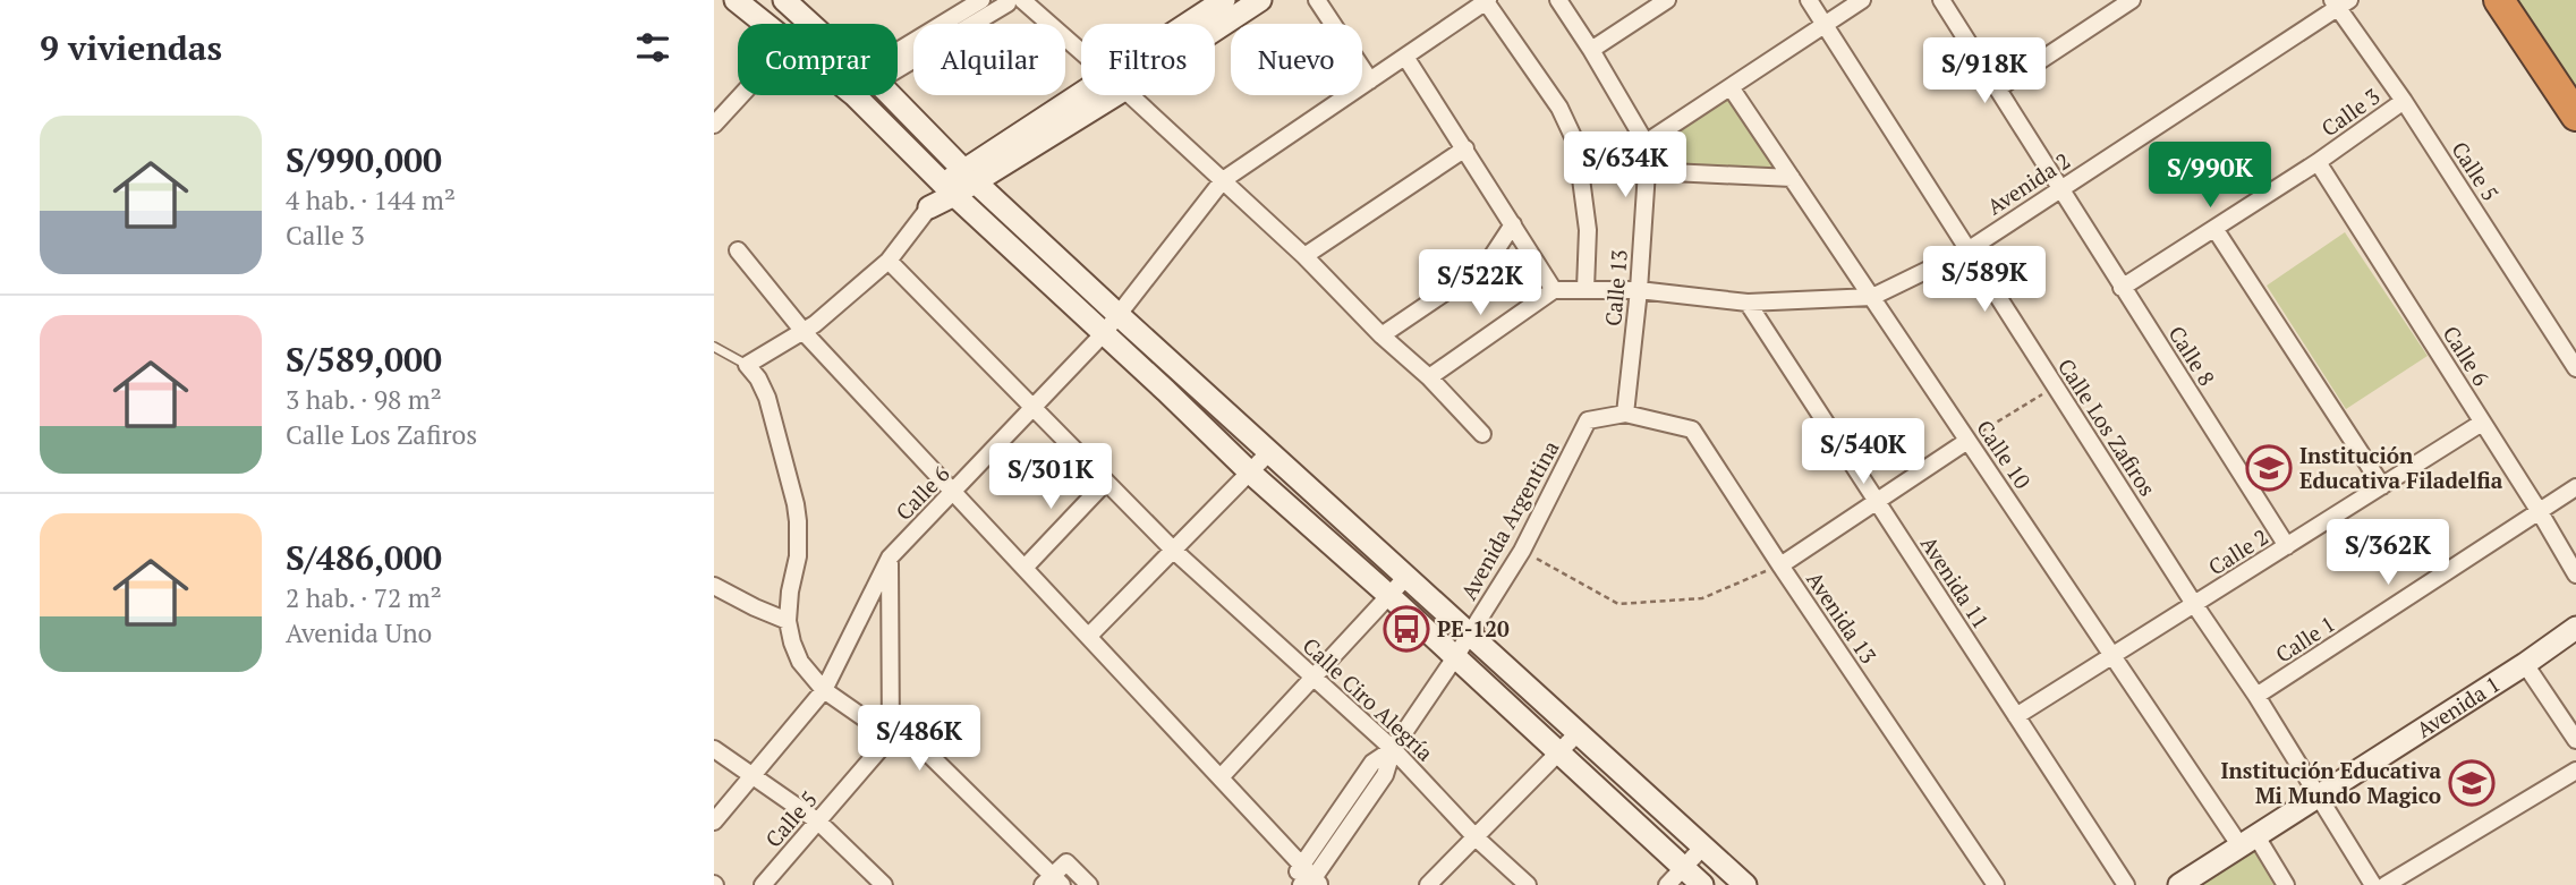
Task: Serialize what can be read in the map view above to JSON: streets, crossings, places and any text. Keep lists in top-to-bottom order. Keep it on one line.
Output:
{"streets":{"street":["Calle 3","Calle 5","Avenida 2","Calle 13","Calle 8","Calle 6","Calle Los Zafiros","Calle 10","Avenida Argentina","Calle 2","Avenida 11","Avenida 13","Calle 1","Calle Ciro Alegría","Avenida 1"]},"crossings":[["Calle 3","Calle 5"],["Calle 3","Calle 8"],["Calle 3","Calle 6"],["Calle 5","Avenida 2"],["Avenida 2","Calle 13"],["Avenida 2","Calle 8"],["Avenida 2","Calle Los Zafiros"],["Avenida 2","Calle 10"],["Avenida 2","Avenida 11"],["Calle 13","Avenida Argentina"],["Calle 13","Avenida 13"],["Calle 8","Calle 2"],["Calle 6","Calle 2"],["Calle 6","Calle 1"],["Calle 6","Calle Ciro Alegría"],["Calle Los Zafiros","Calle 2"],["Calle Los Zafiros","Calle 1"],["Calle Los Zafiros","Avenida 1"],["Calle 10","Calle 2"],["Calle 10","Avenida 1"],["Avenida Argentina","Avenida 13"],["Avenida Argentina","Calle Ciro Alegría"],["Calle 2","Avenida 11"]],"places":{"school or university":["Institución Educativa Filadelfia","Institución Educativa Mi Mundo Magico"],"bus stop":["PE-120"]},"page":{"heading":"9 viviendas","chip":["Comprar","Alquilar","Filtros","Nuevo"],"price":["S/918K","S/634K","S/990K","S/589K","S/522K","S/540K","S/301K","S/362K","S/486K"],"list":[{"name":"S/990,000","note":"4 hab. · 144 m² · Calle 3"},{"name":"S/589,000","note":"3 hab. · 98 m² · Calle Los Zafiros"},{"name":"S/486,000","note":"2 hab. · 72 m² · Avenida Uno"}]}}
